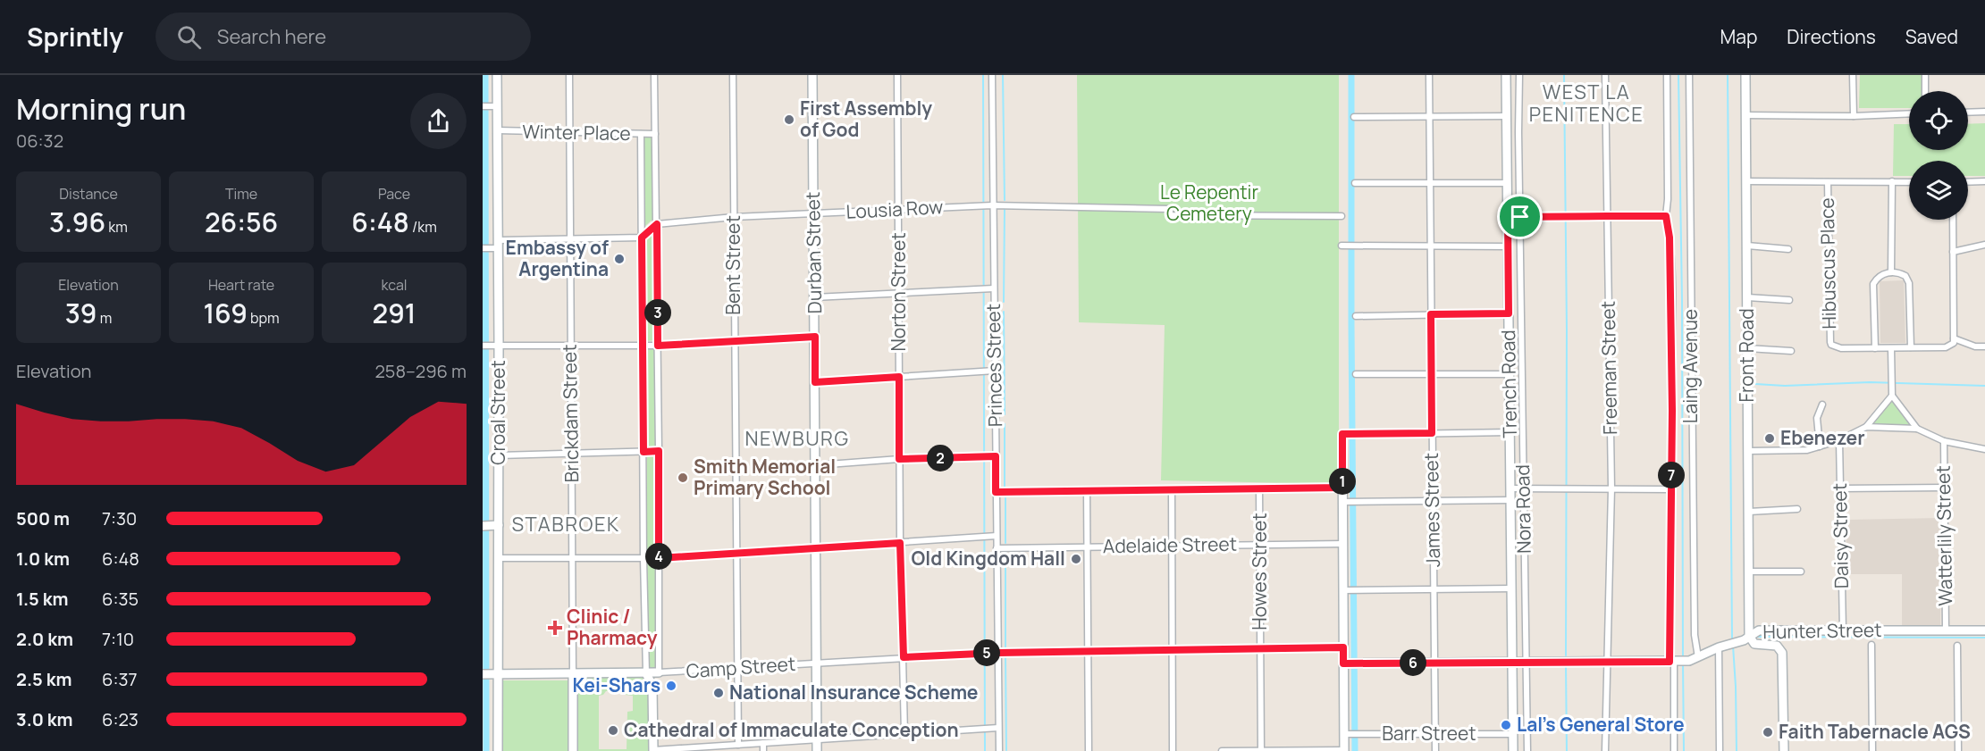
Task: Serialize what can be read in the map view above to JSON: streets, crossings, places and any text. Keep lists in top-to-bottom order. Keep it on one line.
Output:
{"streets":{"street":["Winter Place","Lousia Row","Durban Street","Hibuscus Place","Bent Street","Norton Street","Front Road","Princes Street","Laing Avenue","Freeman Street","Trench Road","Croal Street","Brickdam Street","Nora Road","James Street","Daisy Street","Watterlily Street","Adelaide Street","Howes Street","Hunter Street","Camp Street","Barr Street"]},"crossings":[["Winter Place","Croal Street"],["Winter Place","Brickdam Street"],["Lousia Row","Durban Street"],["Lousia Row","Bent Street"],["Lousia Row","Norton Street"],["Lousia Row","Princes Street"],["Durban Street","Camp Street"],["Bent Street","Camp Street"],["Norton Street","Camp Street"],["Front Road","Hunter Street"],["Princes Street","Adelaide Street"],["Princes Street","Camp Street"],["Laing Avenue","Hunter Street"],["Freeman Street","Hunter Street"],["Trench Road","Hunter Street"],["Trench Road","Barr Street"],["Croal Street","Camp Street"],["Brickdam Street","Camp Street"],["Nora Road","Hunter Street"],["James Street","Hunter Street"],["James Street","Barr Street"],["Daisy Street","Hunter Street"],["Watterlily Street","Hunter Street"],["Adelaide Street","Howes Street"],["Howes Street","Camp Street"]],"districts":["WEST LA PENITENCE","NEWBURG","STABROEK"],"parks":["Le Repentir Cemetery"],"places":{"other":["First Assembly of God","Embassy of Argentina","Ebenezer","Smith Memorial Primary School","Old Kingdom Hall","Kei-Shars","National Insurance Scheme","Lal's General Store","Cathedral of Immaculate Conception","Faith Tabernacle AGS"],"health":["Clinic / Pharmacy"]},"page":{"header":"Sprintly","search":"Search here","nav":["Map","Directions","Saved"],"heading":["Morning run","06:32"],"stats":[["Distance","3.96 km"],["Time","26:56"],["Pace","6:48 /km"],["Elevation","39 m"],["Heart rate","169 bpm"],["kcal","291"]],"pins":["3","2","7","1","4","5","6"],"chart":["Elevation","258–296 m"],"list":[{"name":"500 m","note":"7:30"},{"name":"1.0 km","note":"6:48"},{"name":"1.5 km","note":"6:35"},{"name":"2.0 km","note":"7:10"},{"name":"2.5 km","note":"6:37"},{"name":"3.0 km","note":"6:23"}]}}
